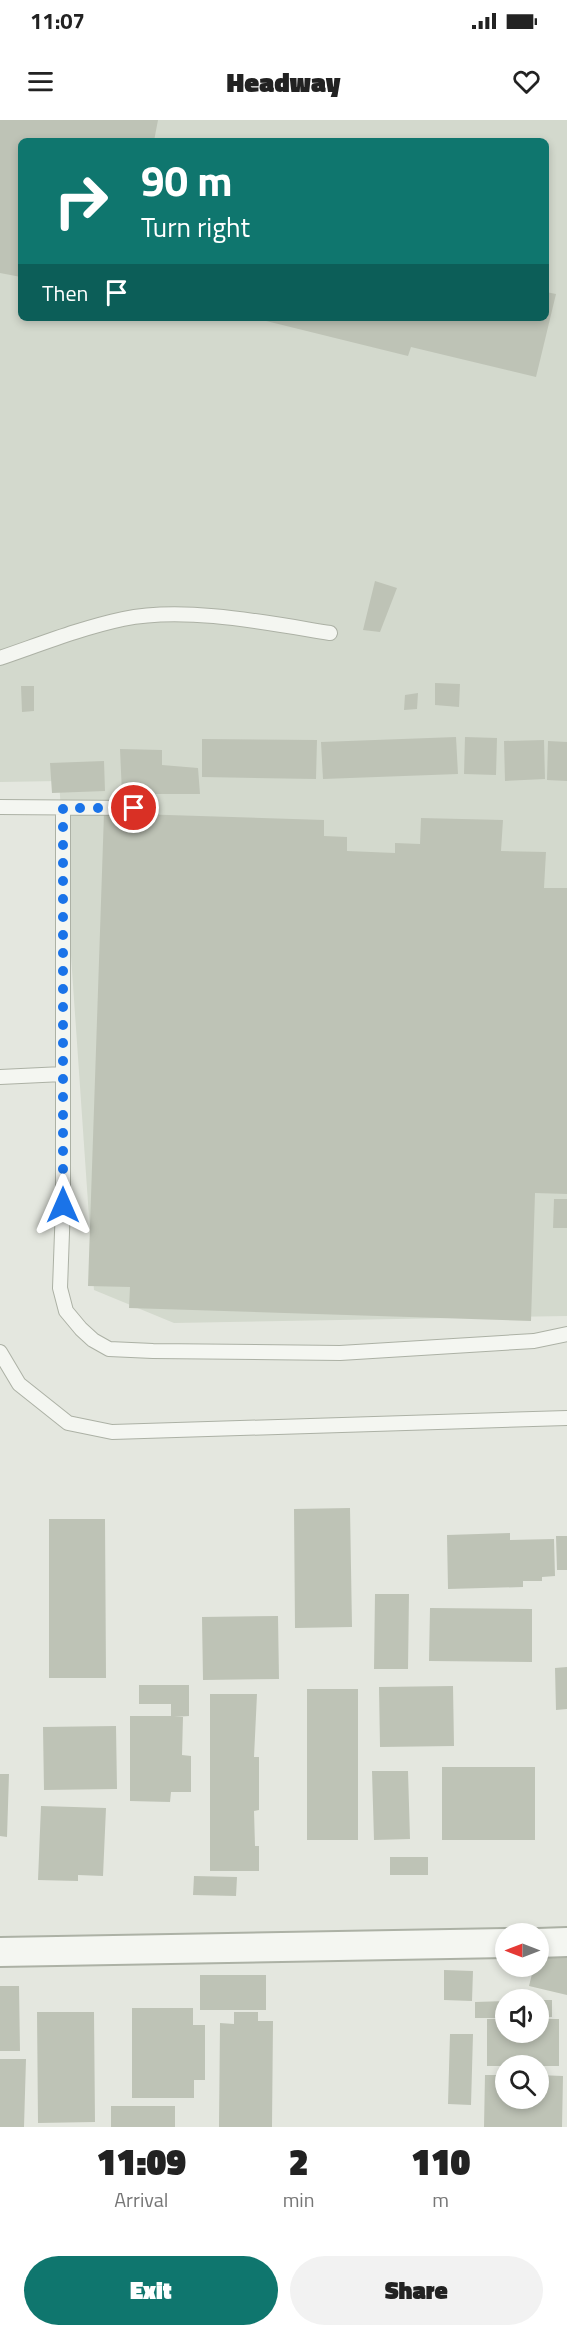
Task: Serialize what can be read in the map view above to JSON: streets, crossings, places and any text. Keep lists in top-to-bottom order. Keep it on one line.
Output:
{"north":"left","page":{"status":"11:07","header":"Headway","turn":["90 m","Turn right"],"then":"Then","eta":["11:09","Arrival","2","min","110","m"],"buttons":["Exit","Share"]}}
